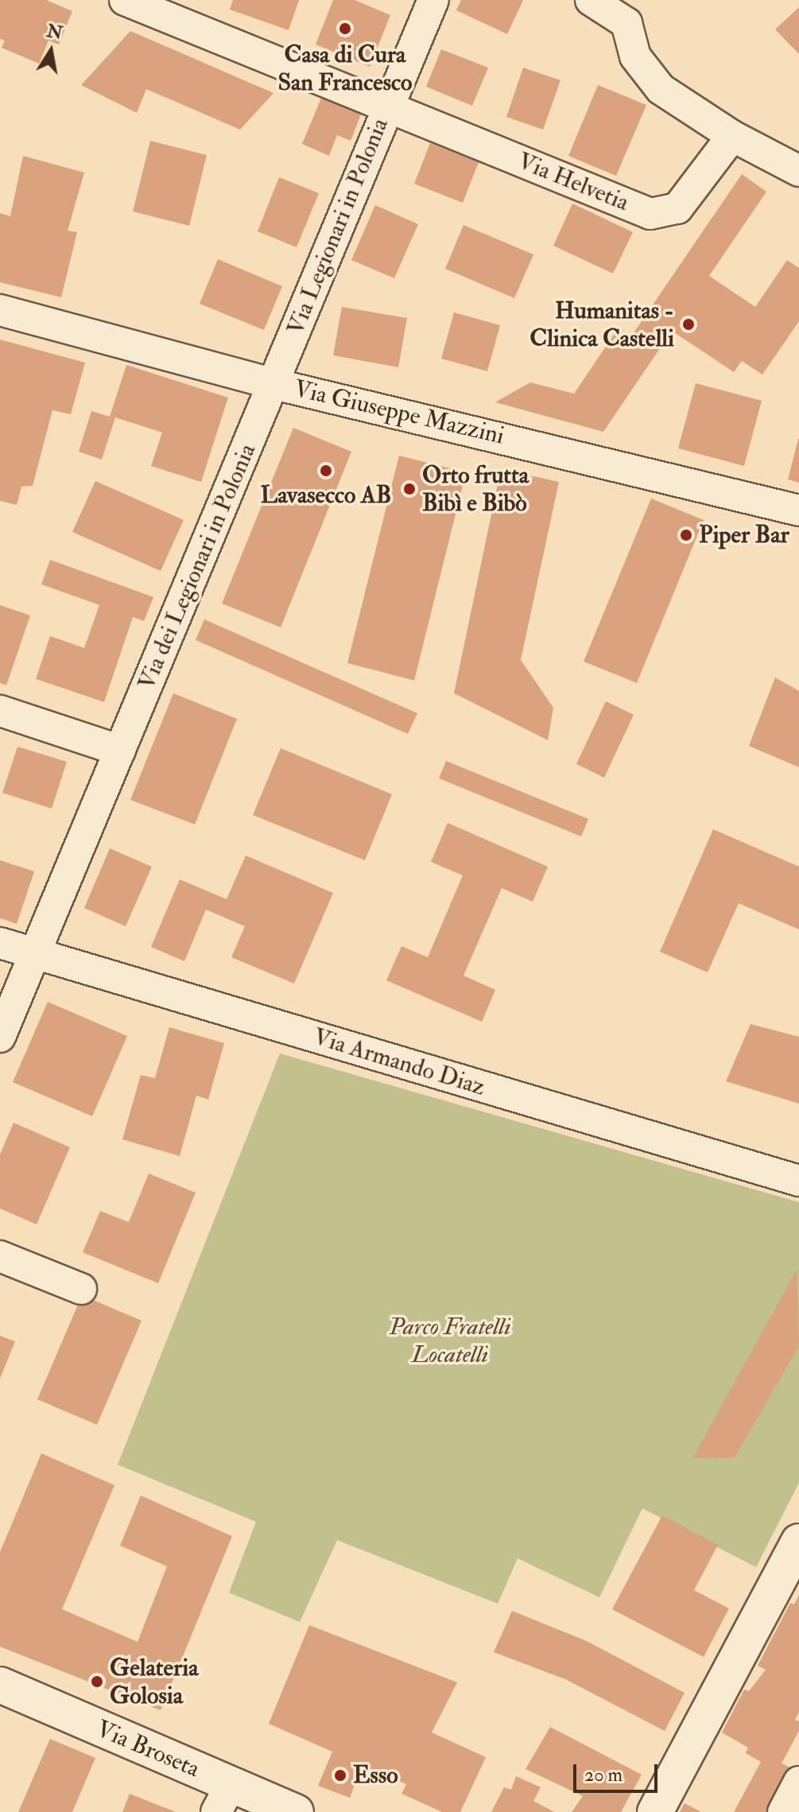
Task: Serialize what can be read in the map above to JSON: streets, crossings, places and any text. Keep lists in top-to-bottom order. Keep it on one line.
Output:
{"streets":{"street":["Via Helvetia","Via Legionari in Polonia","Via Giuseppe Mazzini","Via dei Legionari in Polonia","Via Armando Diaz","Via Broseta"]},"crossings":[["Via Helvetia","Via Legionari in Polonia"],["Via Legionari in Polonia","Via Giuseppe Mazzini"],["Via Legionari in Polonia","Via dei Legionari in Polonia"],["Via Giuseppe Mazzini","Via dei Legionari in Polonia"],["Via dei Legionari in Polonia","Via Armando Diaz"]],"parks":["Parco Fratelli Locatelli"],"places":["Casa di Cura San Francesco","Humanitas - Clinica Castelli","Lavasecco AB","Orto frutta Bibì e Bibò","Piper Bar","Gelateria Golosia","Esso"],"scale_bar":"20 m","north":"top"}
